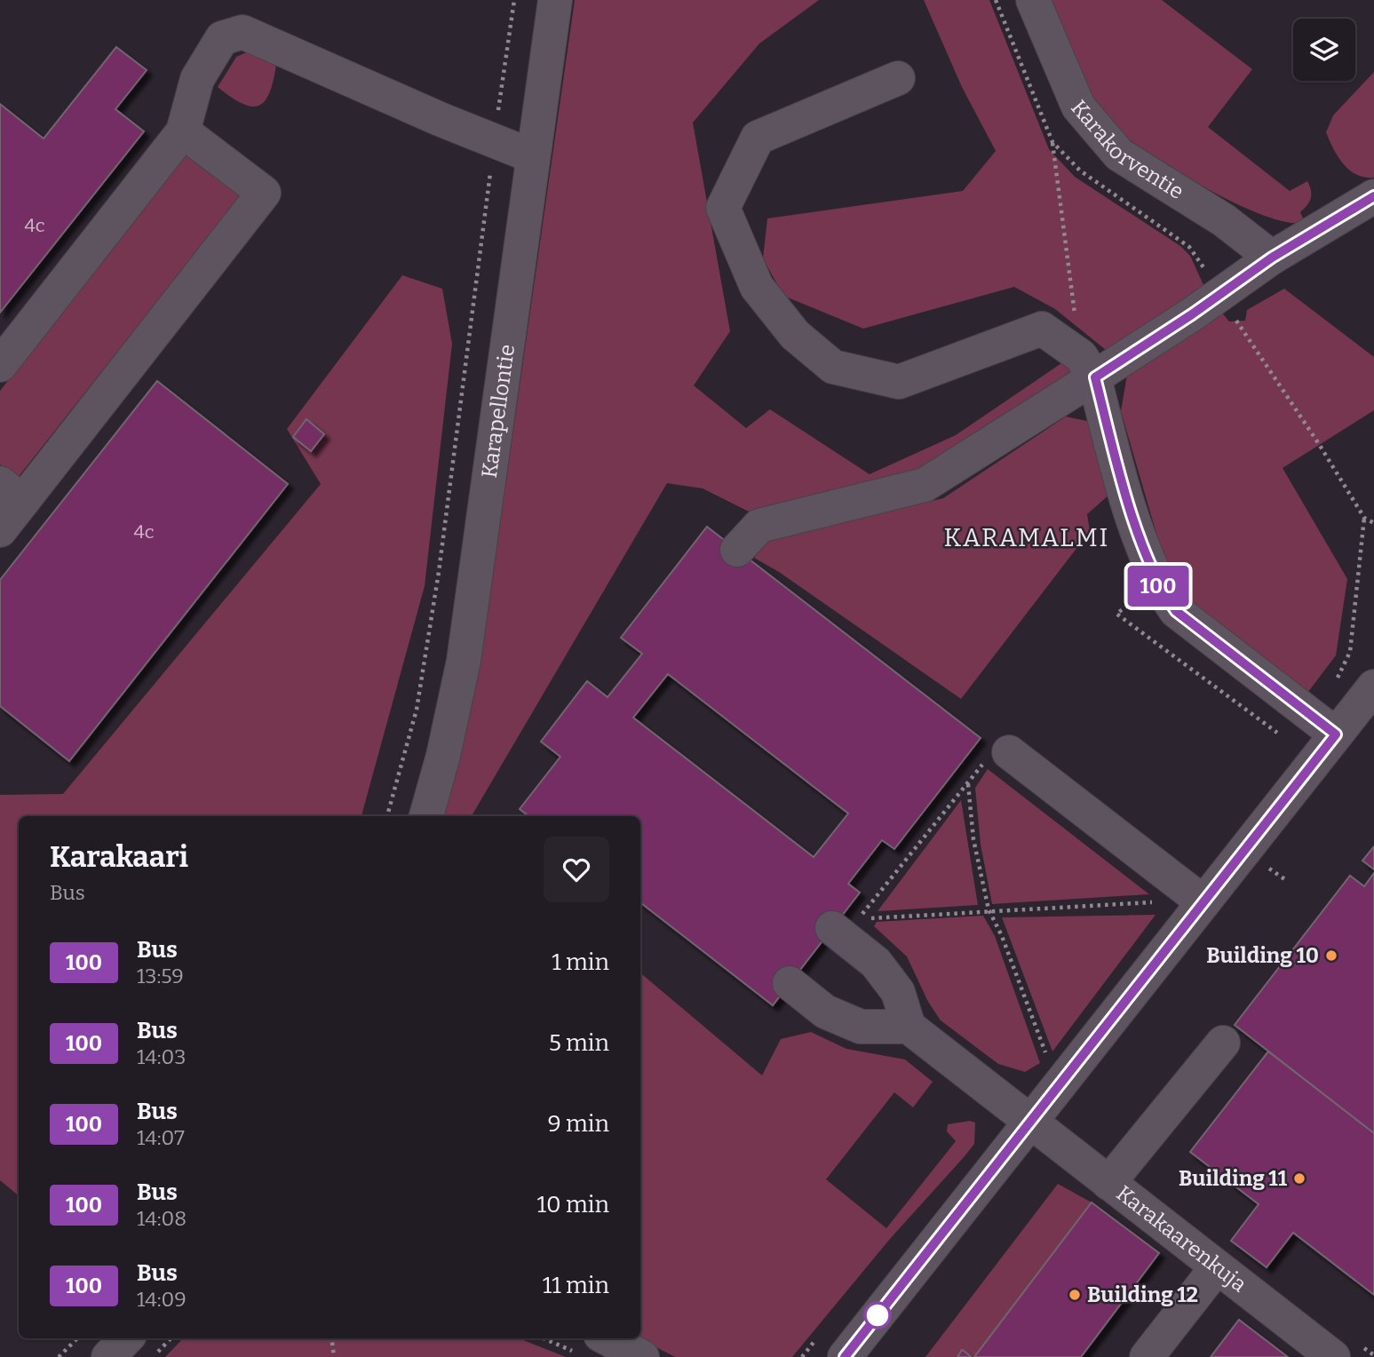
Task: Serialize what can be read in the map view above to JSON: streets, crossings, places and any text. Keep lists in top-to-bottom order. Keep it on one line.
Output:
{"streets":{"street":["Karakorventie","Karapellontie","Karakaarenkuja"]},"districts":["KARAMALMI"],"places":["Building 10","Building 11","Building 12"],"lines":["bus line 100"],"house_numbers":["4c","4c"],"page":{"on_map":"100","heading":["Karakaari","Bus"],"list":[{"mark":"100","name":"Bus","note":"13:59","value":"1 min"},{"mark":"100","name":"Bus","note":"14:03","value":"5 min"},{"mark":"100","name":"Bus","note":"14:07","value":"9 min"},{"mark":"100","name":"Bus","note":"14:08","value":"10 min"},{"mark":"100","name":"Bus","note":"14:09","value":"11 min"}]}}
